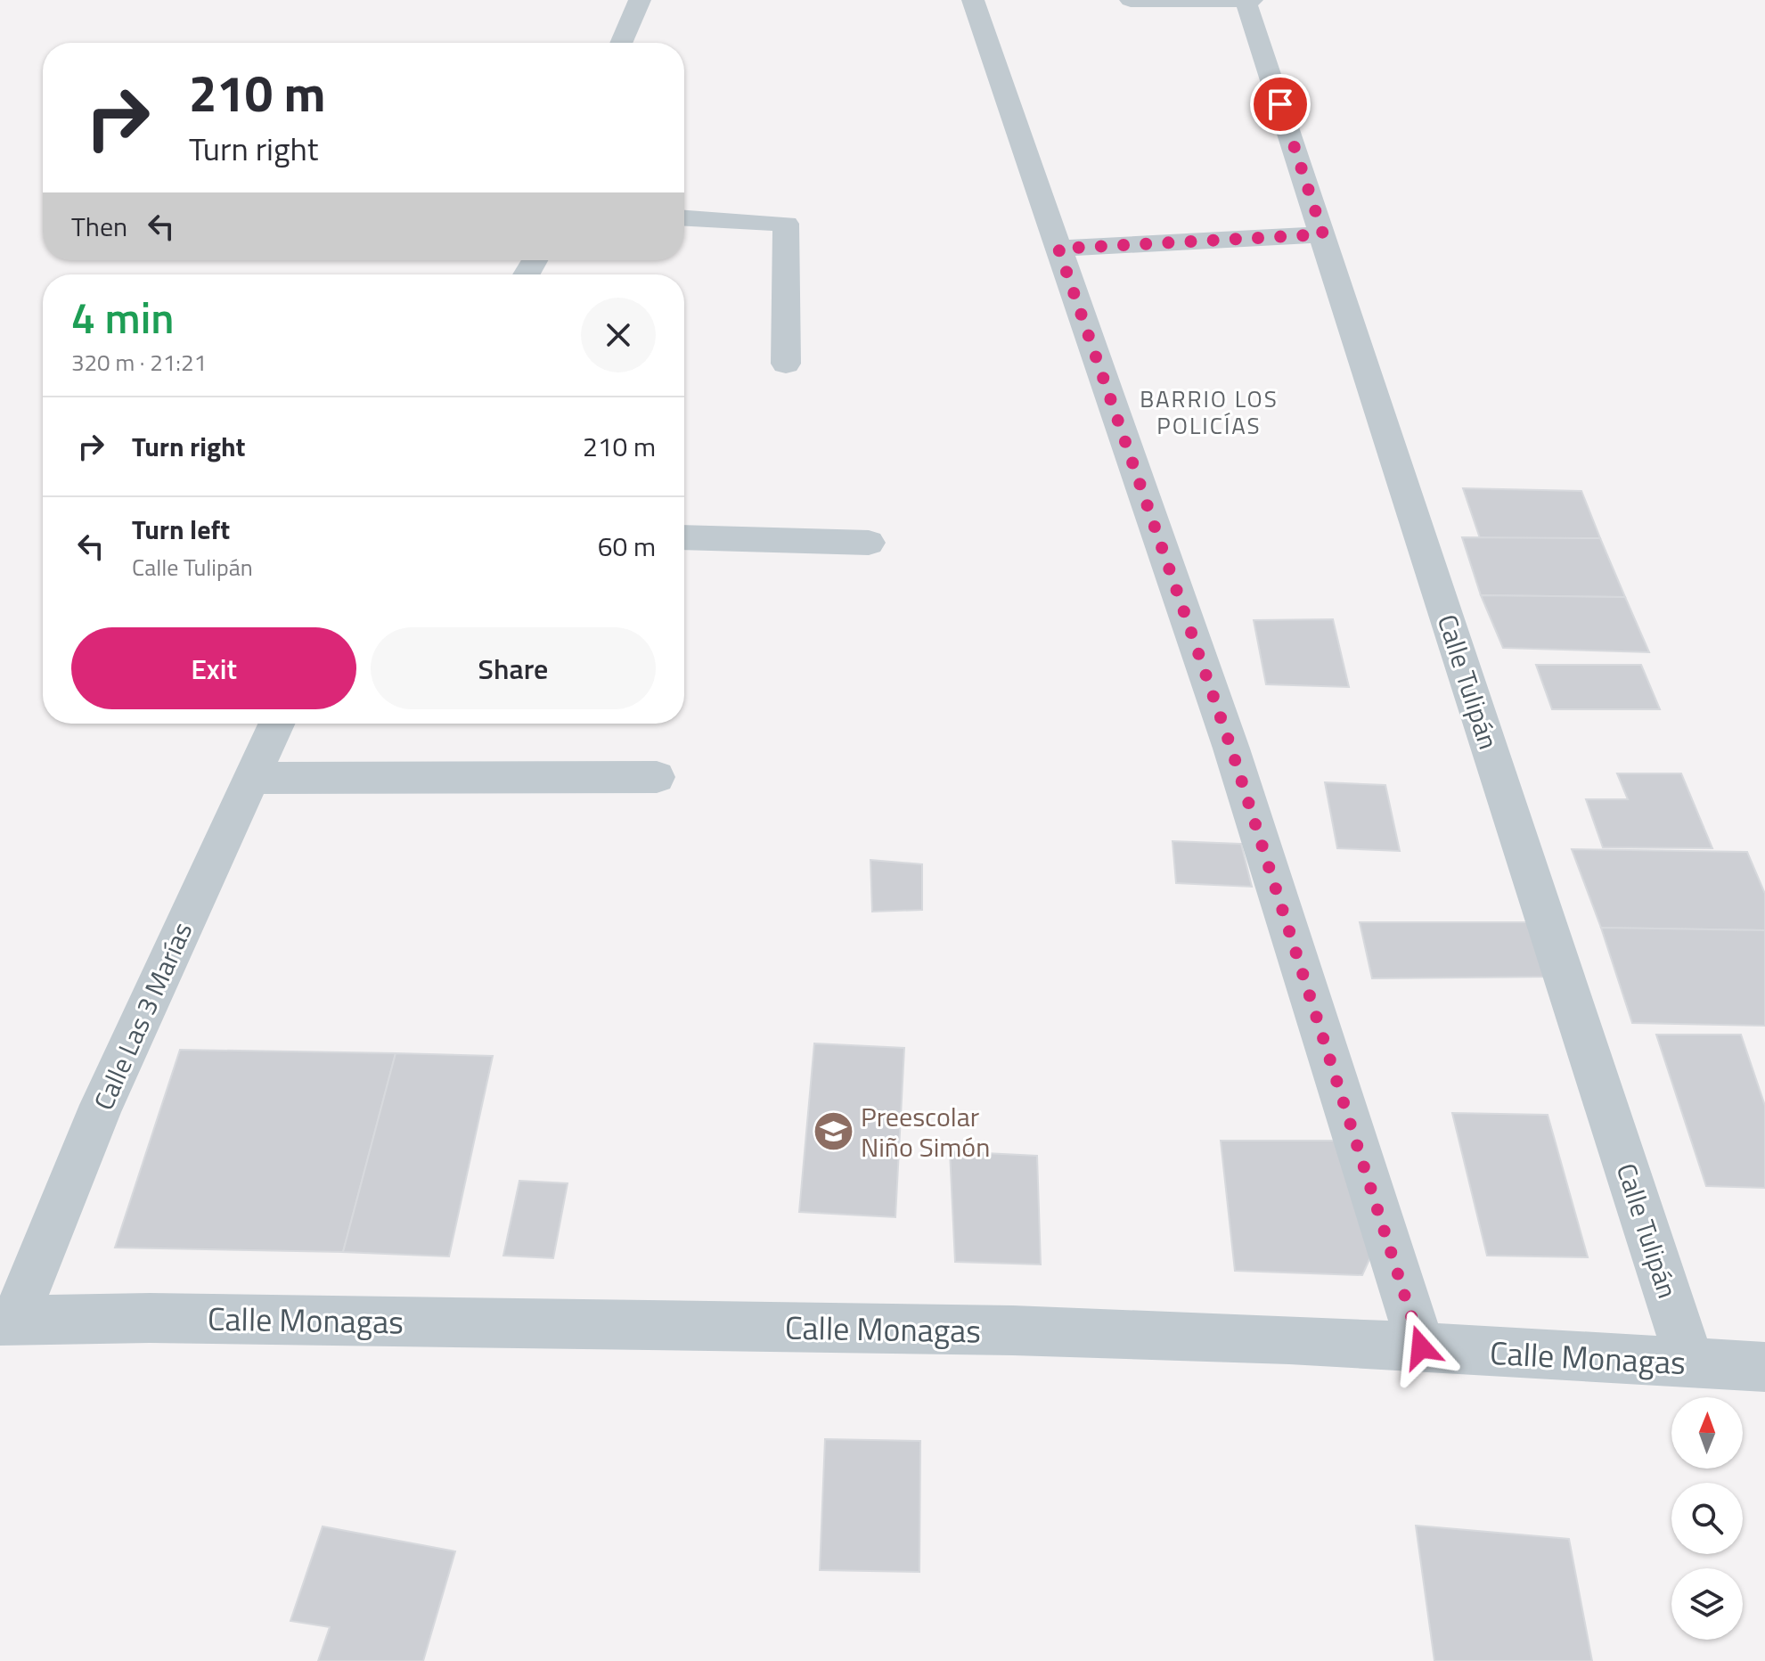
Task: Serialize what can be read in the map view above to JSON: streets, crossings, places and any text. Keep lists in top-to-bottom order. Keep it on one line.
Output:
{"streets":{"street":["Calle Tulipán","Calle Las 3 Marías","Calle Monagas"]},"crossings":[["Calle Tulipán","Calle Monagas"],["Calle Las 3 Marías","Calle Monagas"]],"districts":["BARRIO LOS POLICÍAS"],"places":{"school or university":["Preescolar Niño Simón"]},"north":"top","page":{"turn":["210 m","Turn right"],"then":"Then","heading":["4 min","320 m · 21:21"],"list":[{"name":"Turn right","value":"210 m"},{"name":"Turn left","note":"Calle Tulipán","value":"60 m"}],"buttons":["Exit","Share"]}}
